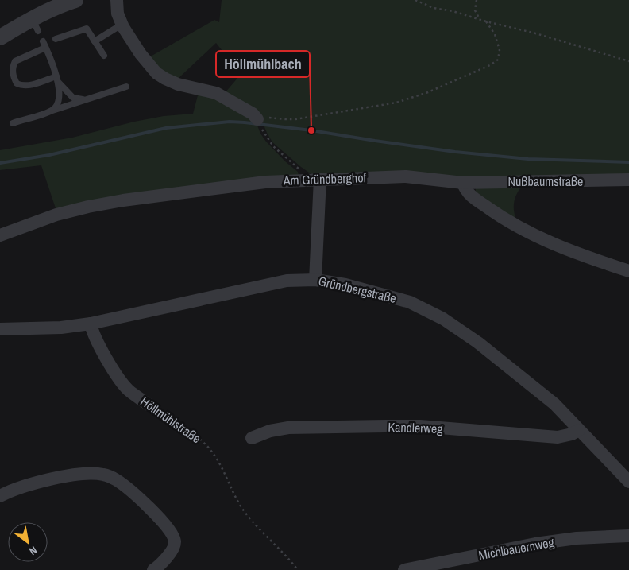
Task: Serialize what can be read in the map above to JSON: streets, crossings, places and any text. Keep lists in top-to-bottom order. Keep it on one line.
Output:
{"streets":{"street":["Am Gründberghof","Nußbaumstraße","Gründbergstraße","Höllmühlstraße","Kandlerweg","Michlbauernweg"]},"crossings":[["Am Gründberghof","Nußbaumstraße"],["Gründbergstraße","Höllmühlstraße"],["Gründbergstraße","Kandlerweg"]],"places":["Höllmühlbach"],"north":"bottom right"}
